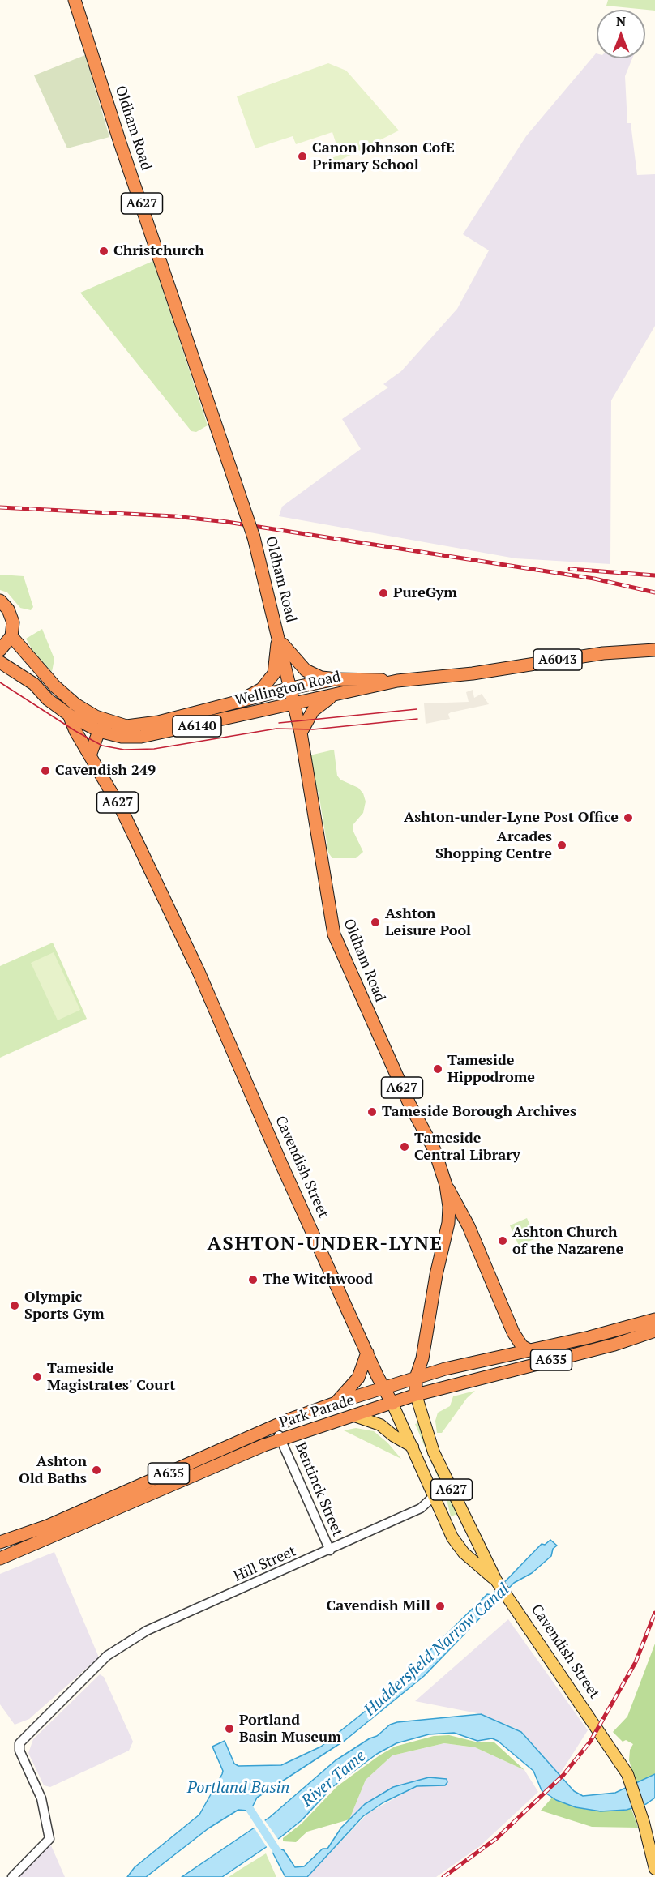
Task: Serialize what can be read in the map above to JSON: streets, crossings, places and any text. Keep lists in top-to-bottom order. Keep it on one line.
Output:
{"streets":{"highway":["Oldham Road","A627","A6043","Wellington Road","A6140","Cavendish Street","A635","Park Parade"],"street":["Bentinck Street","Hill Street"]},"crossings":[["Oldham Road","A627"],["Oldham Road","A6043"],["Oldham Road","Wellington Road"],["Oldham Road","Cavendish Street"],["Oldham Road","Park Parade"],["A627","Wellington Road"],["A627","Park Parade"],["A6043","Wellington Road"],["Wellington Road","A6140"],["A6140","Cavendish Street"],["Cavendish Street","Park Parade"],["Cavendish Street","Hill Street"],["Park Parade","Bentinck Street"],["Bentinck Street","Hill Street"]],"districts":["ASHTON-UNDER-LYNE"],"water":["Huddersfield Narrow Canal","River Tame","Portland Basin"],"places":["Canon Johnson CofE Primary School","Christchurch","PureGym","Cavendish 249","Ashton-under-Lyne Post Office","Arcades Shopping Centre","Ashton Leisure Pool","Tameside Hippodrome","Tameside Borough Archives","Tameside Central Library","Ashton Church of the Nazarene","The Witchwood","Olympic Sports Gym","Tameside Magistrates' Court","Ashton Old Baths","Cavendish Mill","Portland Basin Museum"],"north":"top"}
